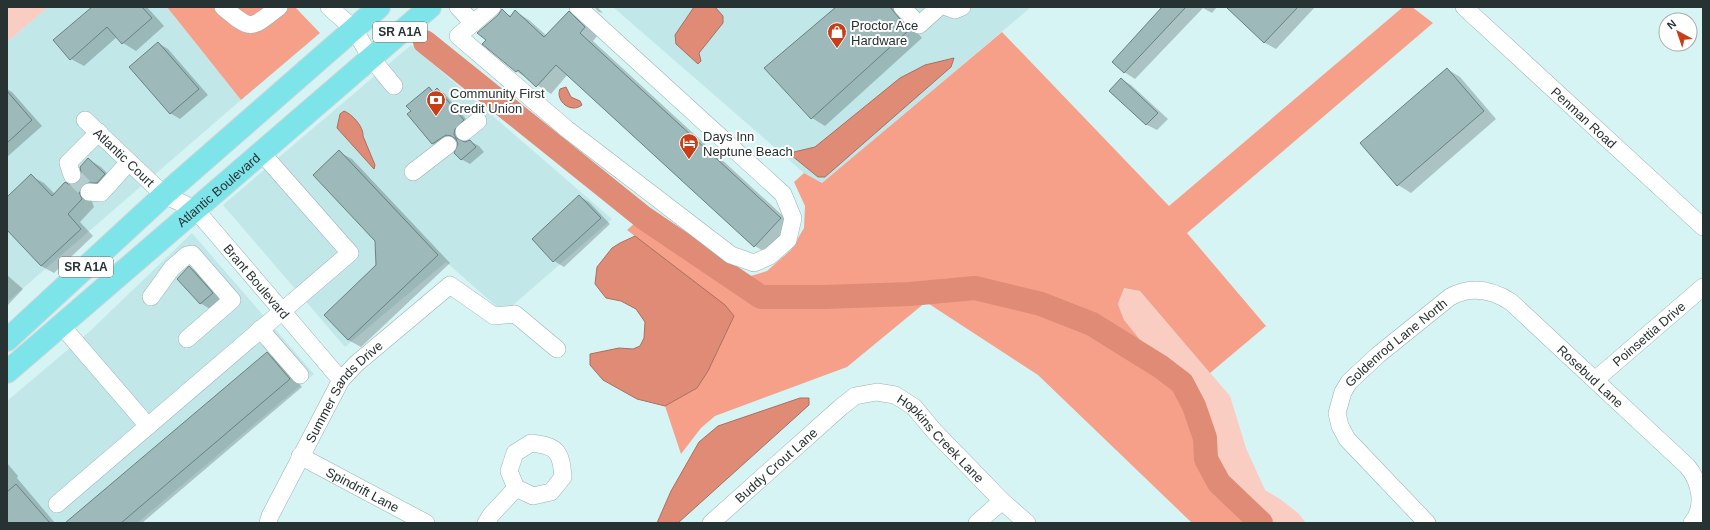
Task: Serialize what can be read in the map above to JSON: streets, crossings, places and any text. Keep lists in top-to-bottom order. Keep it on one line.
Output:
{"streets":{"highway":["SR A1A","Atlantic Boulevard"],"street":["Penman Road","Atlantic Court","Brant Boulevard","Poinsettia Drive","Goldenrod Lane North","Rosebud Lane","Summer Sands Drive","Hopkins Creek Lane","Buddy Crout Lane","Spindrift Lane"]},"crossings":[["SR A1A","Atlantic Court"],["SR A1A","Brant Boulevard"],["Atlantic Court","Brant Boulevard"],["Atlantic Boulevard","Brant Boulevard"],["Brant Boulevard","Summer Sands Drive"],["Poinsettia Drive","Rosebud Lane"],["Goldenrod Lane North","Rosebud Lane"],["Summer Sands Drive","Spindrift Lane"],["Hopkins Creek Lane","Buddy Crout Lane"]],"places":{"shop":["Proctor Ace Hardware"],"bank":["Community First Credit Union"],"hotel":["Days Inn Neptune Beach"]},"north":"top left"}
